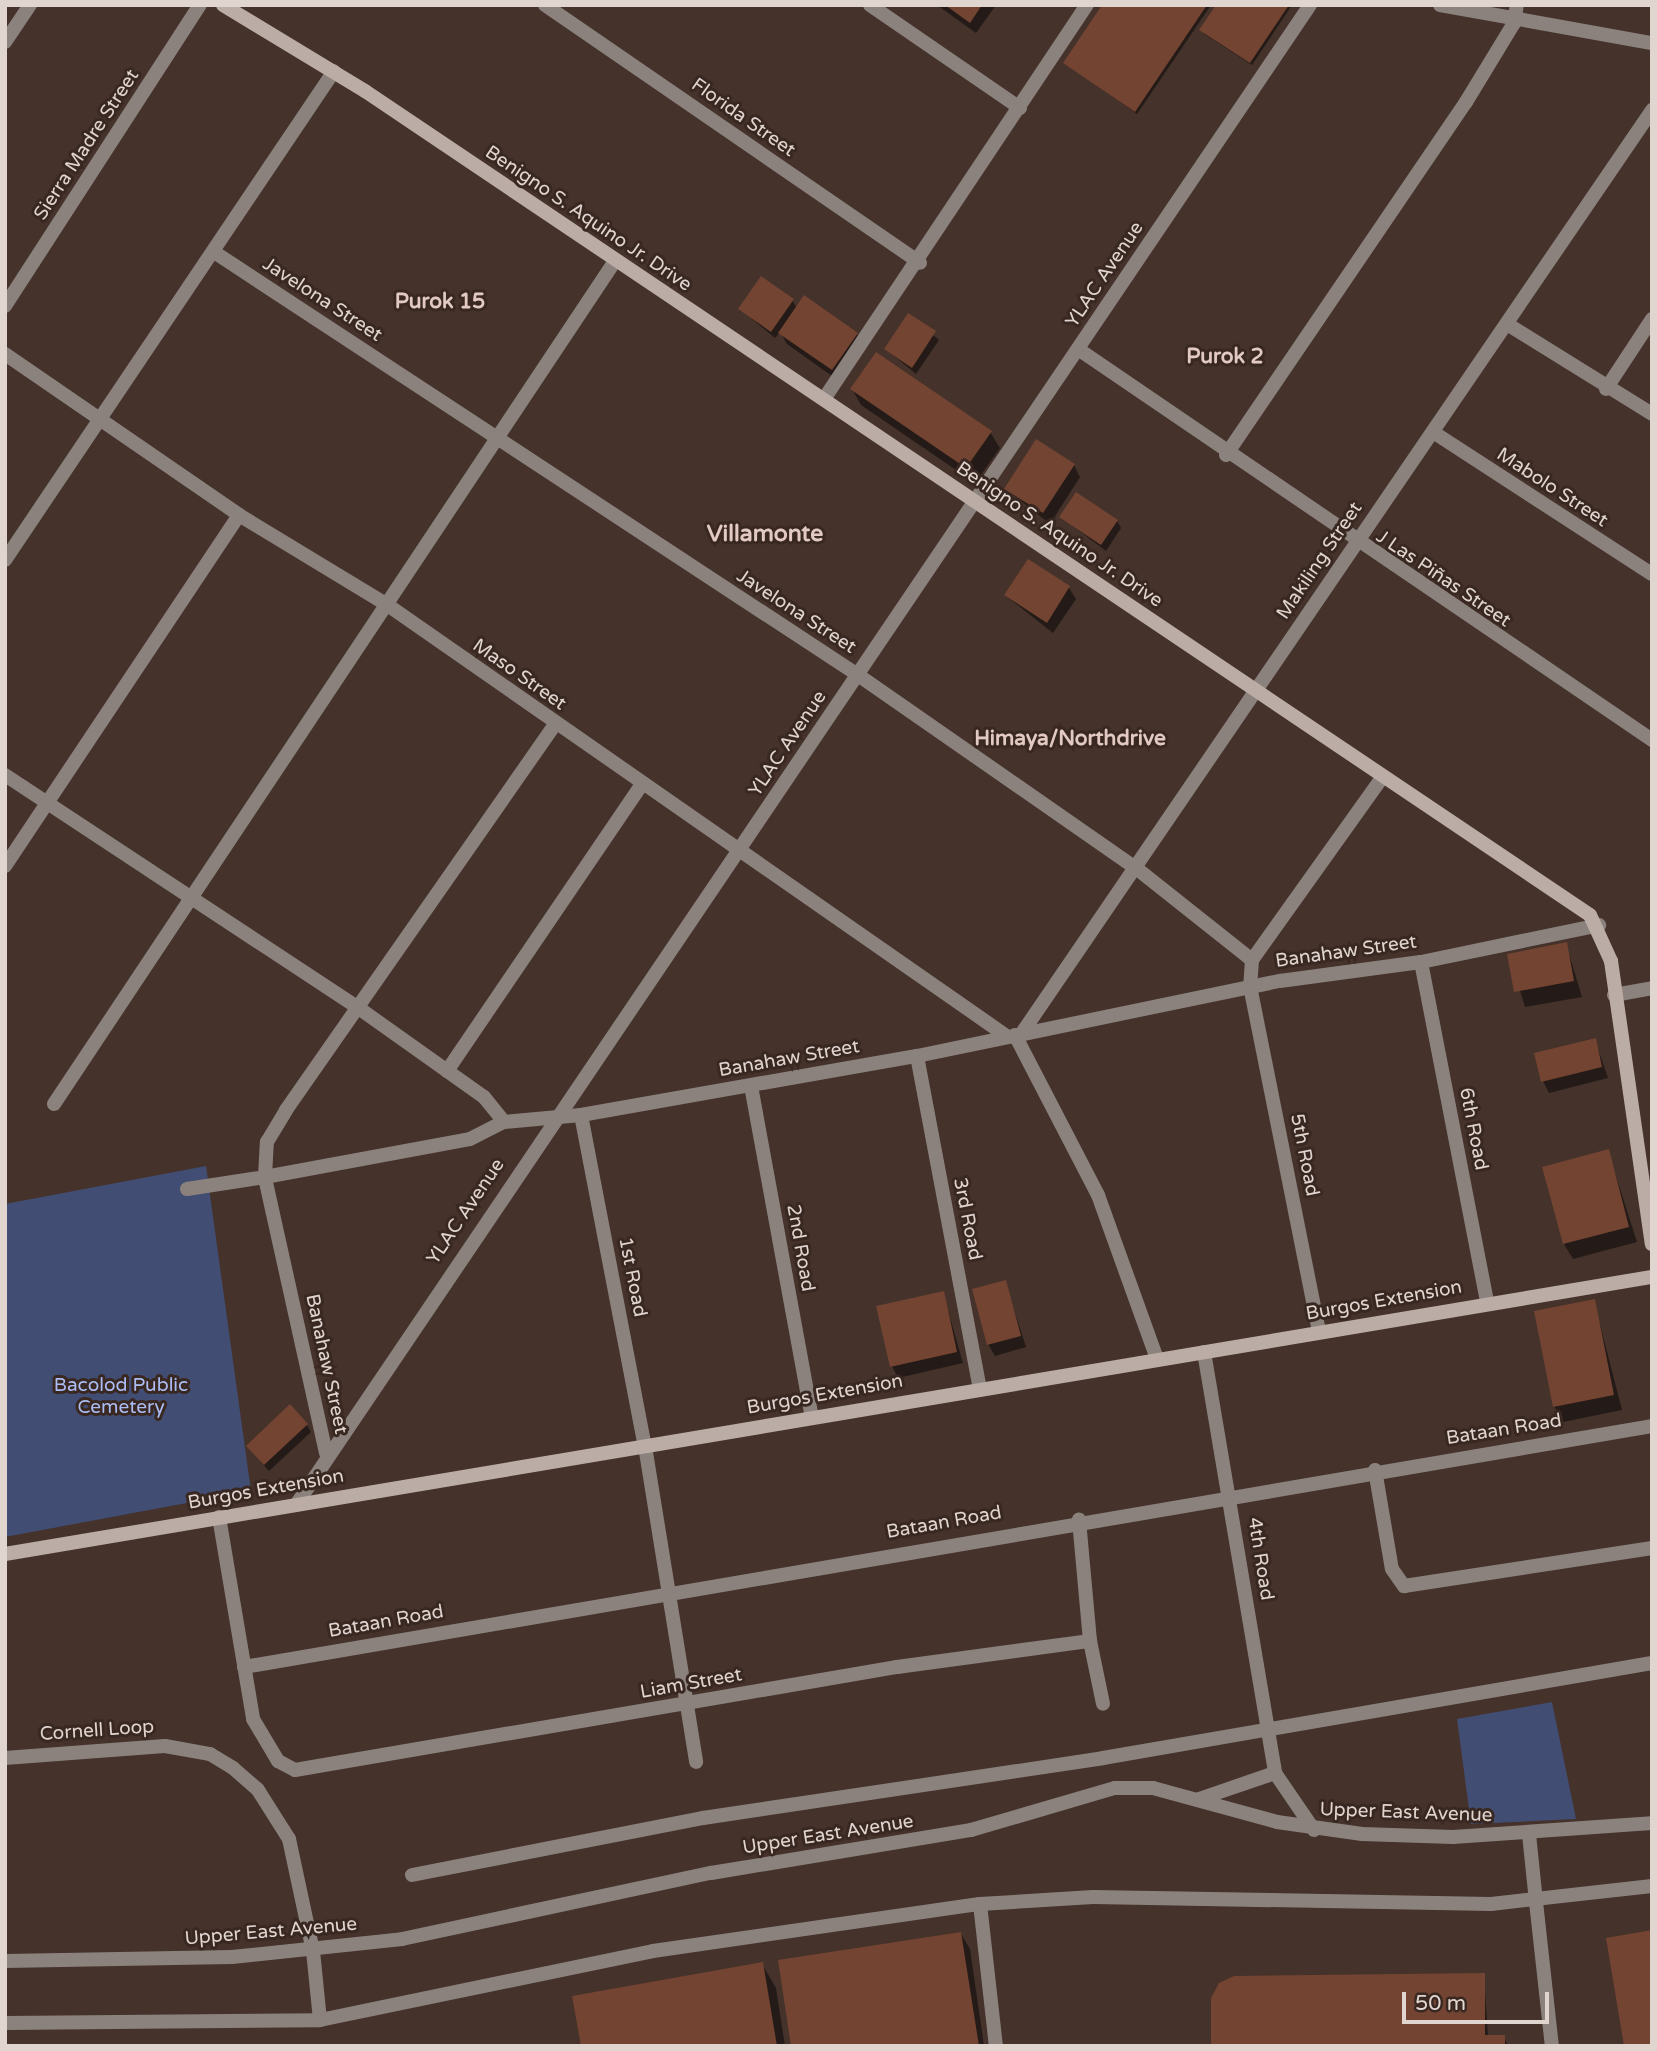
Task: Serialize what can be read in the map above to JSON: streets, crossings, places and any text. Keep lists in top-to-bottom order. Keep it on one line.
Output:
{"streets":{"main road":["Benigno S. Aquino Jr. Drive","Burgos Extension"],"street":["Florida Street","Sierra Madre Street","YLAC Avenue","Javelona Street","Mabolo Street","Makiling Street","J Las Piñas Street","Maso Street","Banahaw Street","6th Road","5th Road","3rd Road","2nd Road","1st Road","Bataan Road","4th Road","Liam Street","Cornell Loop","Upper East Avenue"]},"crossings":[["Benigno S. Aquino Jr. Drive","YLAC Avenue"],["Benigno S. Aquino Jr. Drive","Makiling Street"],["Benigno S. Aquino Jr. Drive","Banahaw Street"],["YLAC Avenue","Javelona Street"],["YLAC Avenue","J Las Piñas Street"],["YLAC Avenue","Maso Street"],["YLAC Avenue","Banahaw Street"],["YLAC Avenue","Burgos Extension"],["Javelona Street","Makiling Street"],["Mabolo Street","Makiling Street"],["Makiling Street","J Las Piñas Street"],["Makiling Street","Maso Street"],["Makiling Street","Banahaw Street"],["Maso Street","Banahaw Street"],["Banahaw Street","6th Road"],["Banahaw Street","5th Road"],["Banahaw Street","3rd Road"],["Banahaw Street","2nd Road"],["Banahaw Street","1st Road"],["6th Road","Burgos Extension"],["5th Road","Burgos Extension"],["3rd Road","Burgos Extension"],["2nd Road","Burgos Extension"],["1st Road","Burgos Extension"],["1st Road","Bataan Road"],["1st Road","Liam Street"],["Burgos Extension","4th Road"],["Burgos Extension","Liam Street"],["Bataan Road","4th Road"],["Bataan Road","Liam Street"],["4th Road","Upper East Avenue"],["Cornell Loop","Upper East Avenue"]],"districts":["Purok 15","Purok 2","Villamonte","Himaya/Northdrive"],"parks":["Bacolod Public Cemetery"],"scale_bar":"50 m"}
